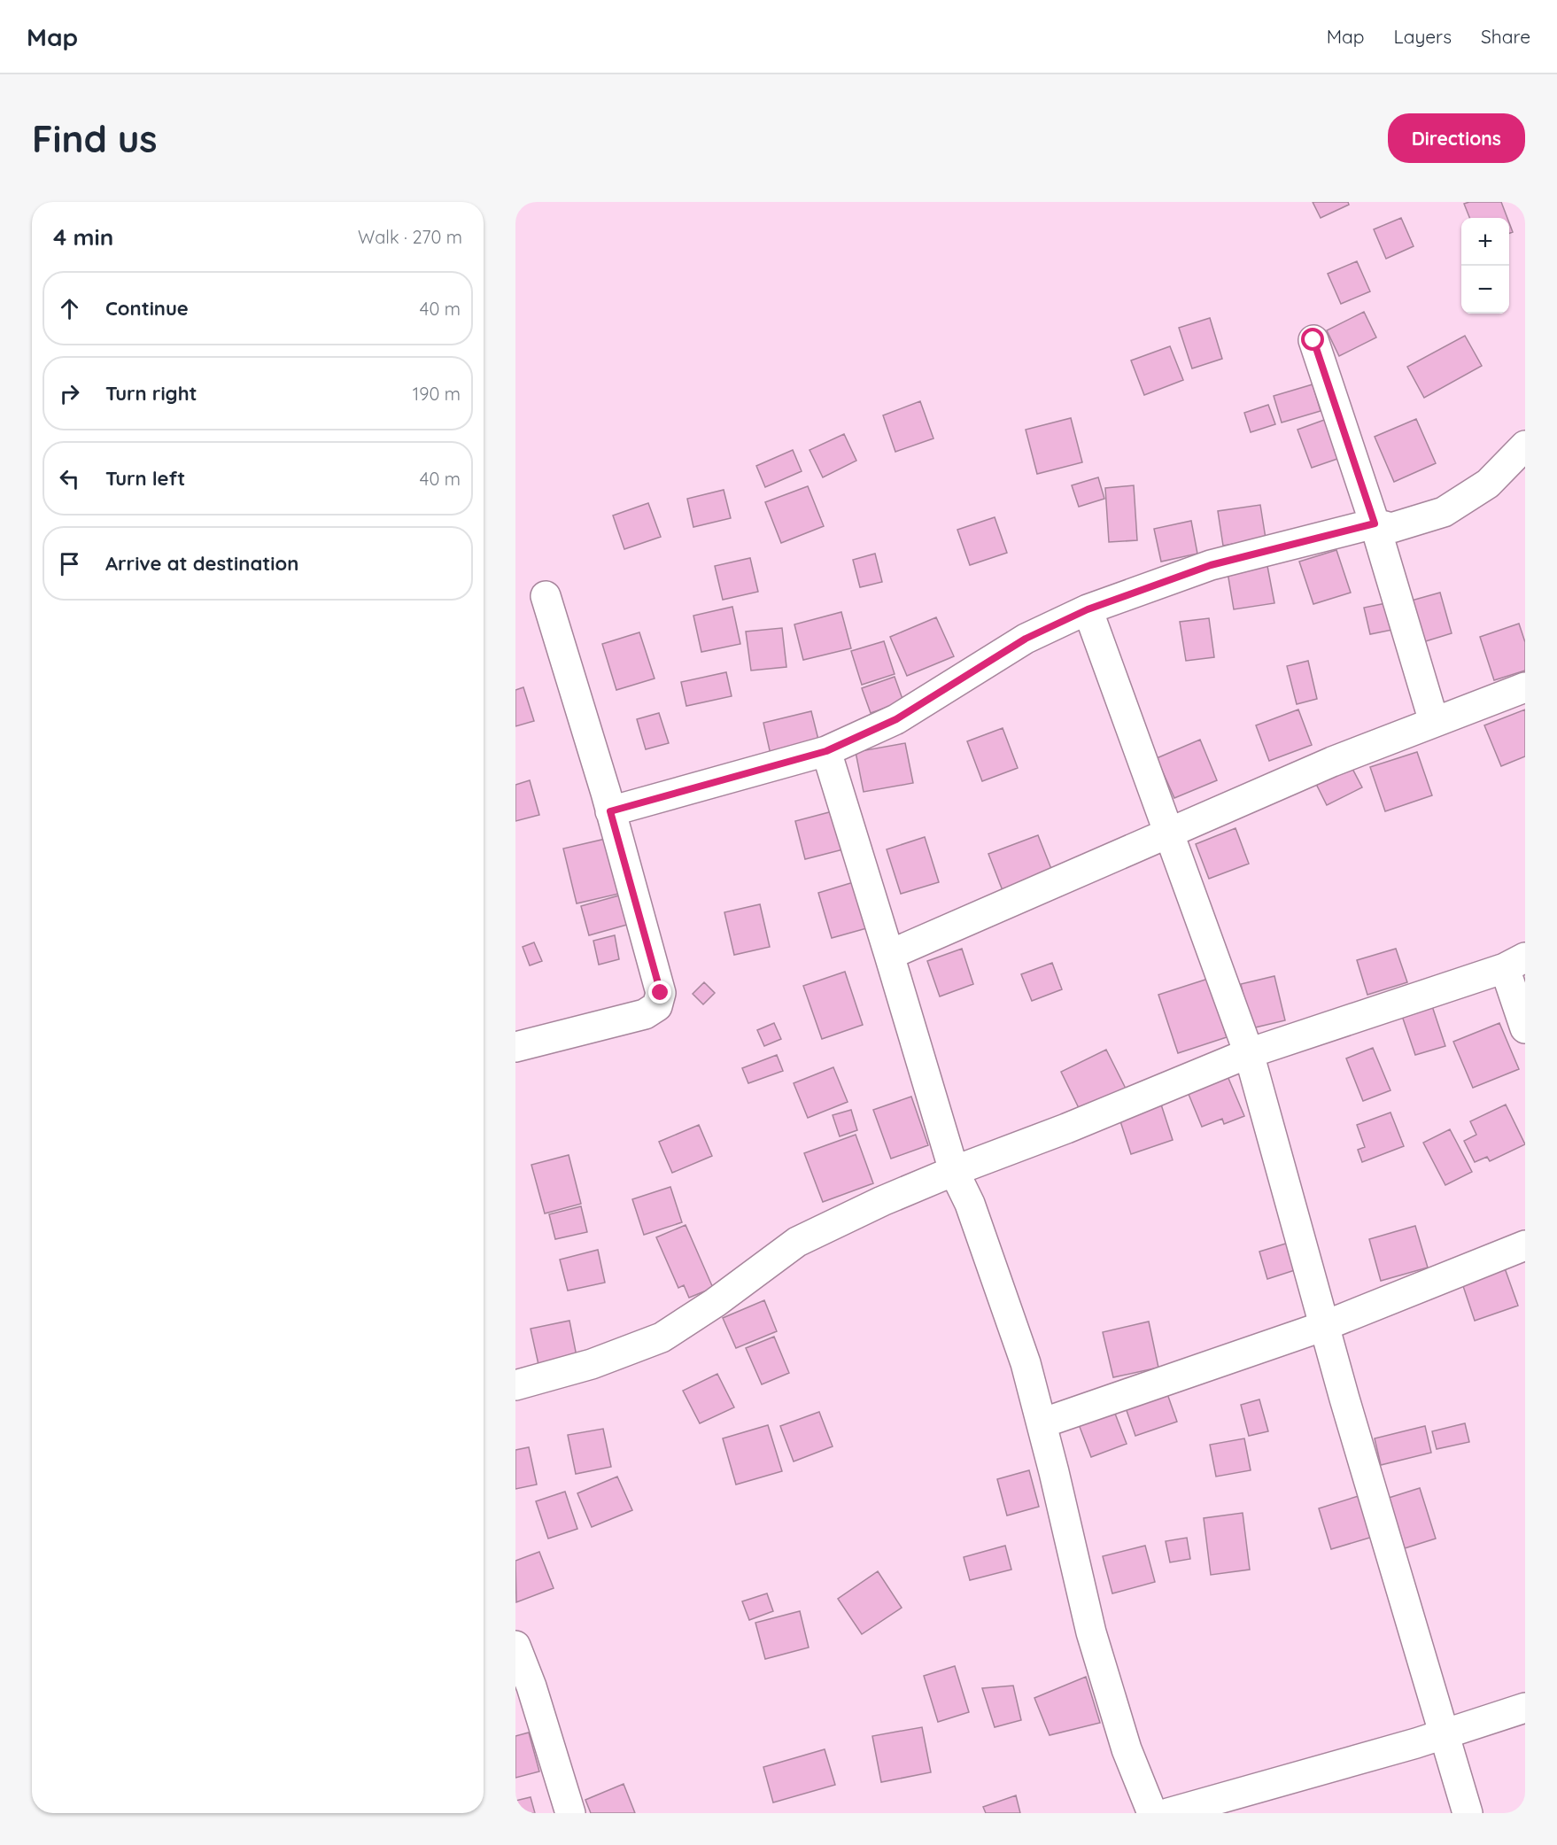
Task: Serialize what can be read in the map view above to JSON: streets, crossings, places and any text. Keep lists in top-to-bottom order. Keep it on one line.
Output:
{"page":{"header":"Map","nav":["Map","Layers","Share"],"buttons":"Directions","title":"Find us","heading":["4 min","Walk · 270 m"],"map_buttons":["+","−"],"list":[["Continue","40 m"],["Turn right","190 m"],["Turn left","40 m"],"Arrive at destination"]}}
